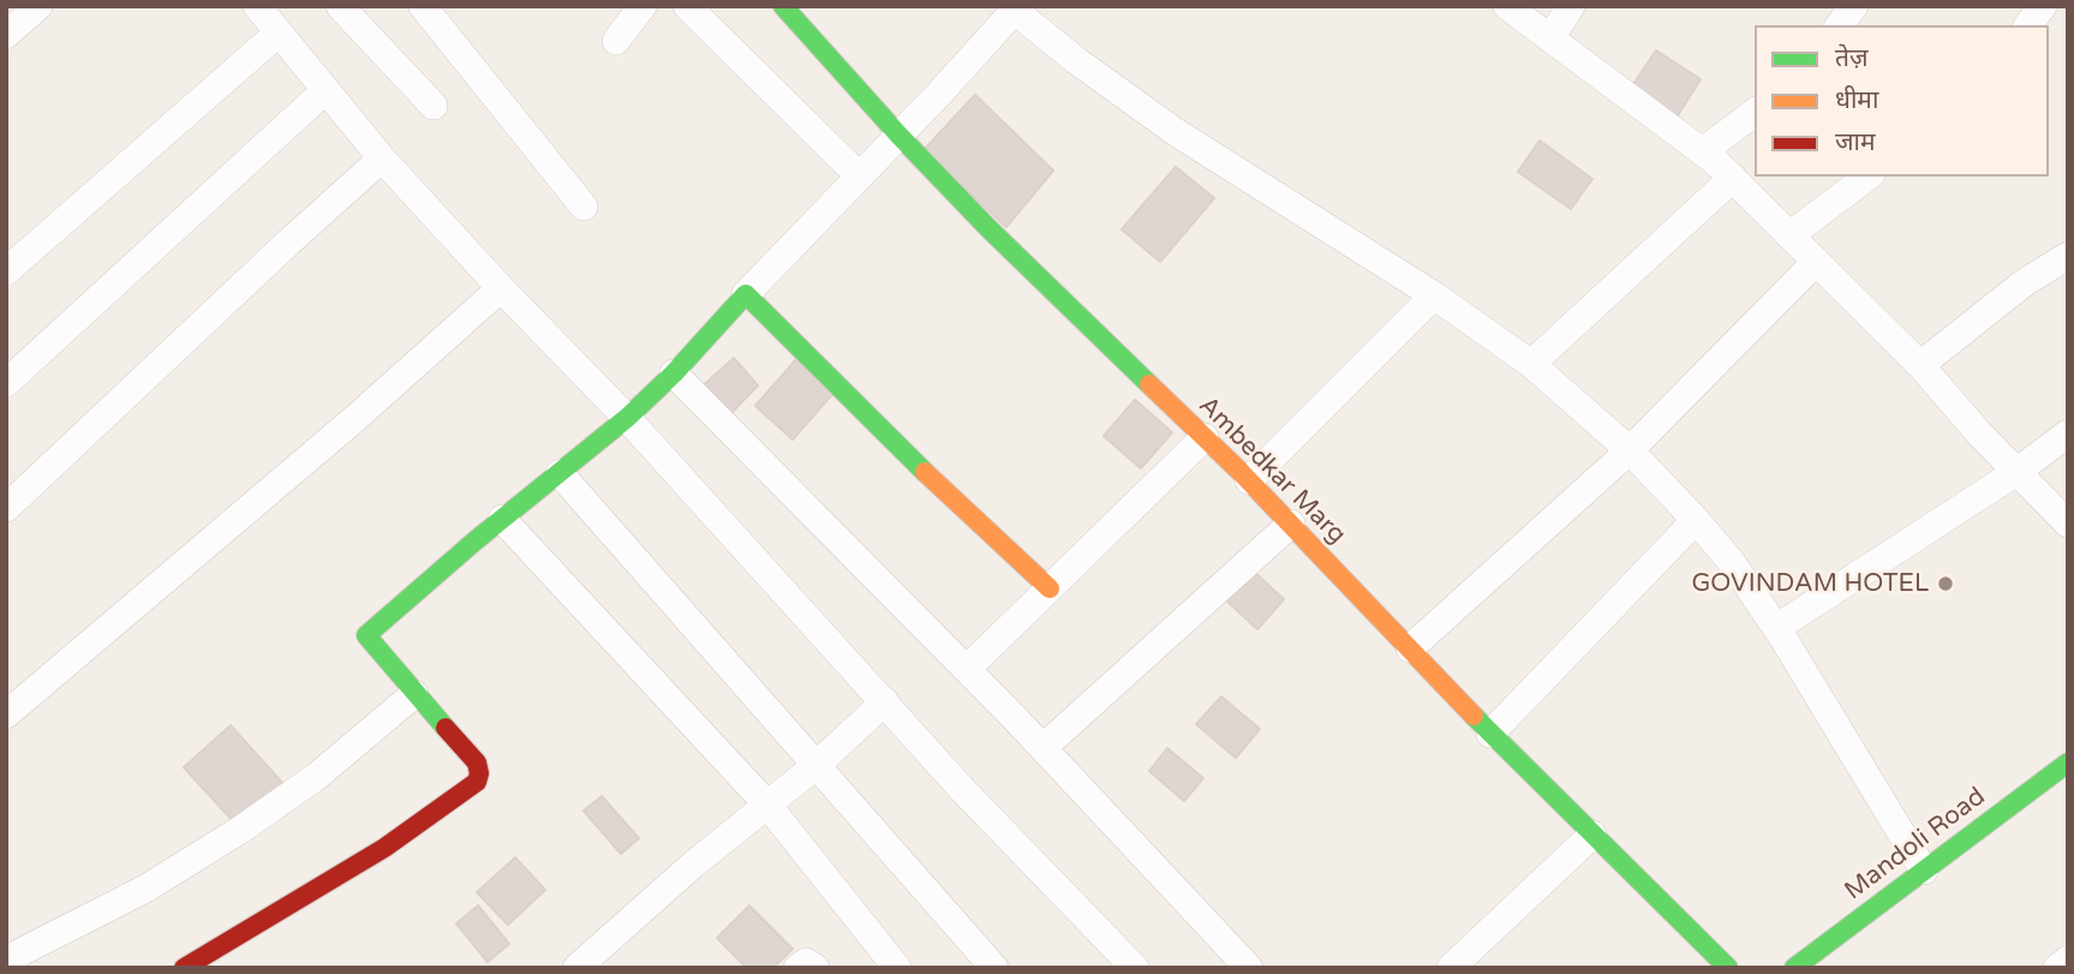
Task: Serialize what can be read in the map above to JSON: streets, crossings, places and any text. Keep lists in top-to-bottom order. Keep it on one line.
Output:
{"streets":{"street":["Ambedkar Marg","Mandoli Road"]},"places":["GOVINDAM HOTEL"],"legend":["तेज़","धीमा","जाम"]}
